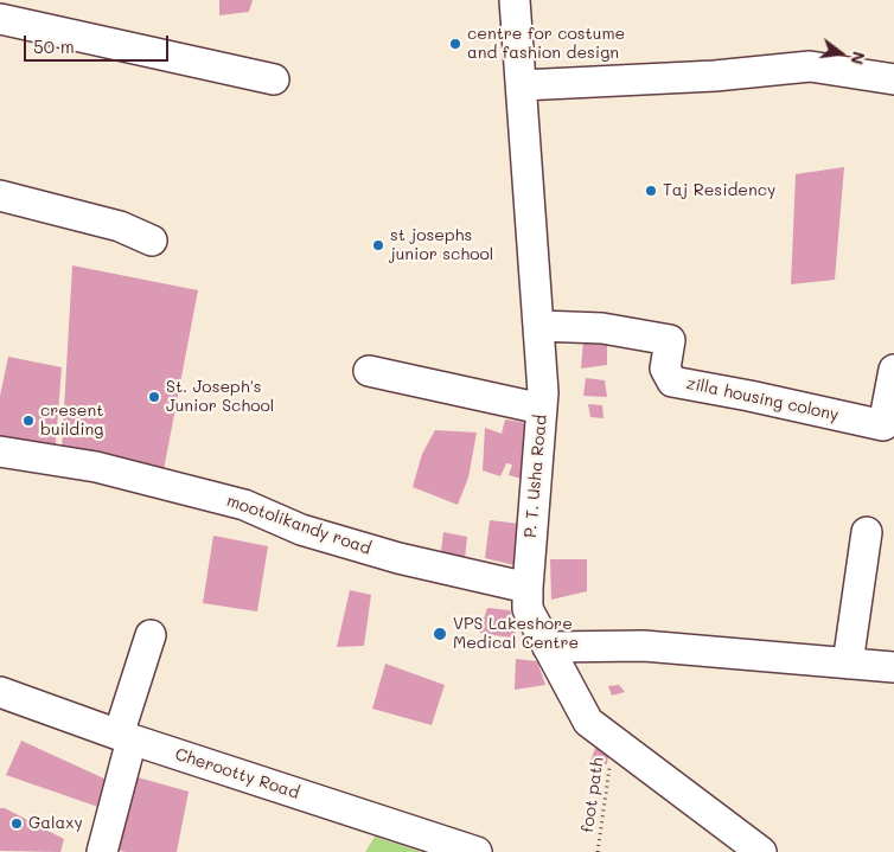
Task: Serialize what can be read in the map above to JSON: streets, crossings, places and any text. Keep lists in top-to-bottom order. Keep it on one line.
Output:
{"streets":{"street":["zilla housing colony","P. T. Usha Road","mootolikandy road","Cherootty Road"],"path":["foot path"]},"crossings":[["zilla housing colony","P. T. Usha Road"],["P. T. Usha Road","mootolikandy road"],["P. T. Usha Road","foot path"]],"places":["centre for costume and fashion design","Taj Residency","st josephs junior school","St. Joseph's Junior School","cresent building","VPS Lakeshore Medical Centre","Galaxy"],"scale_bar":"50 m","north":"right"}
